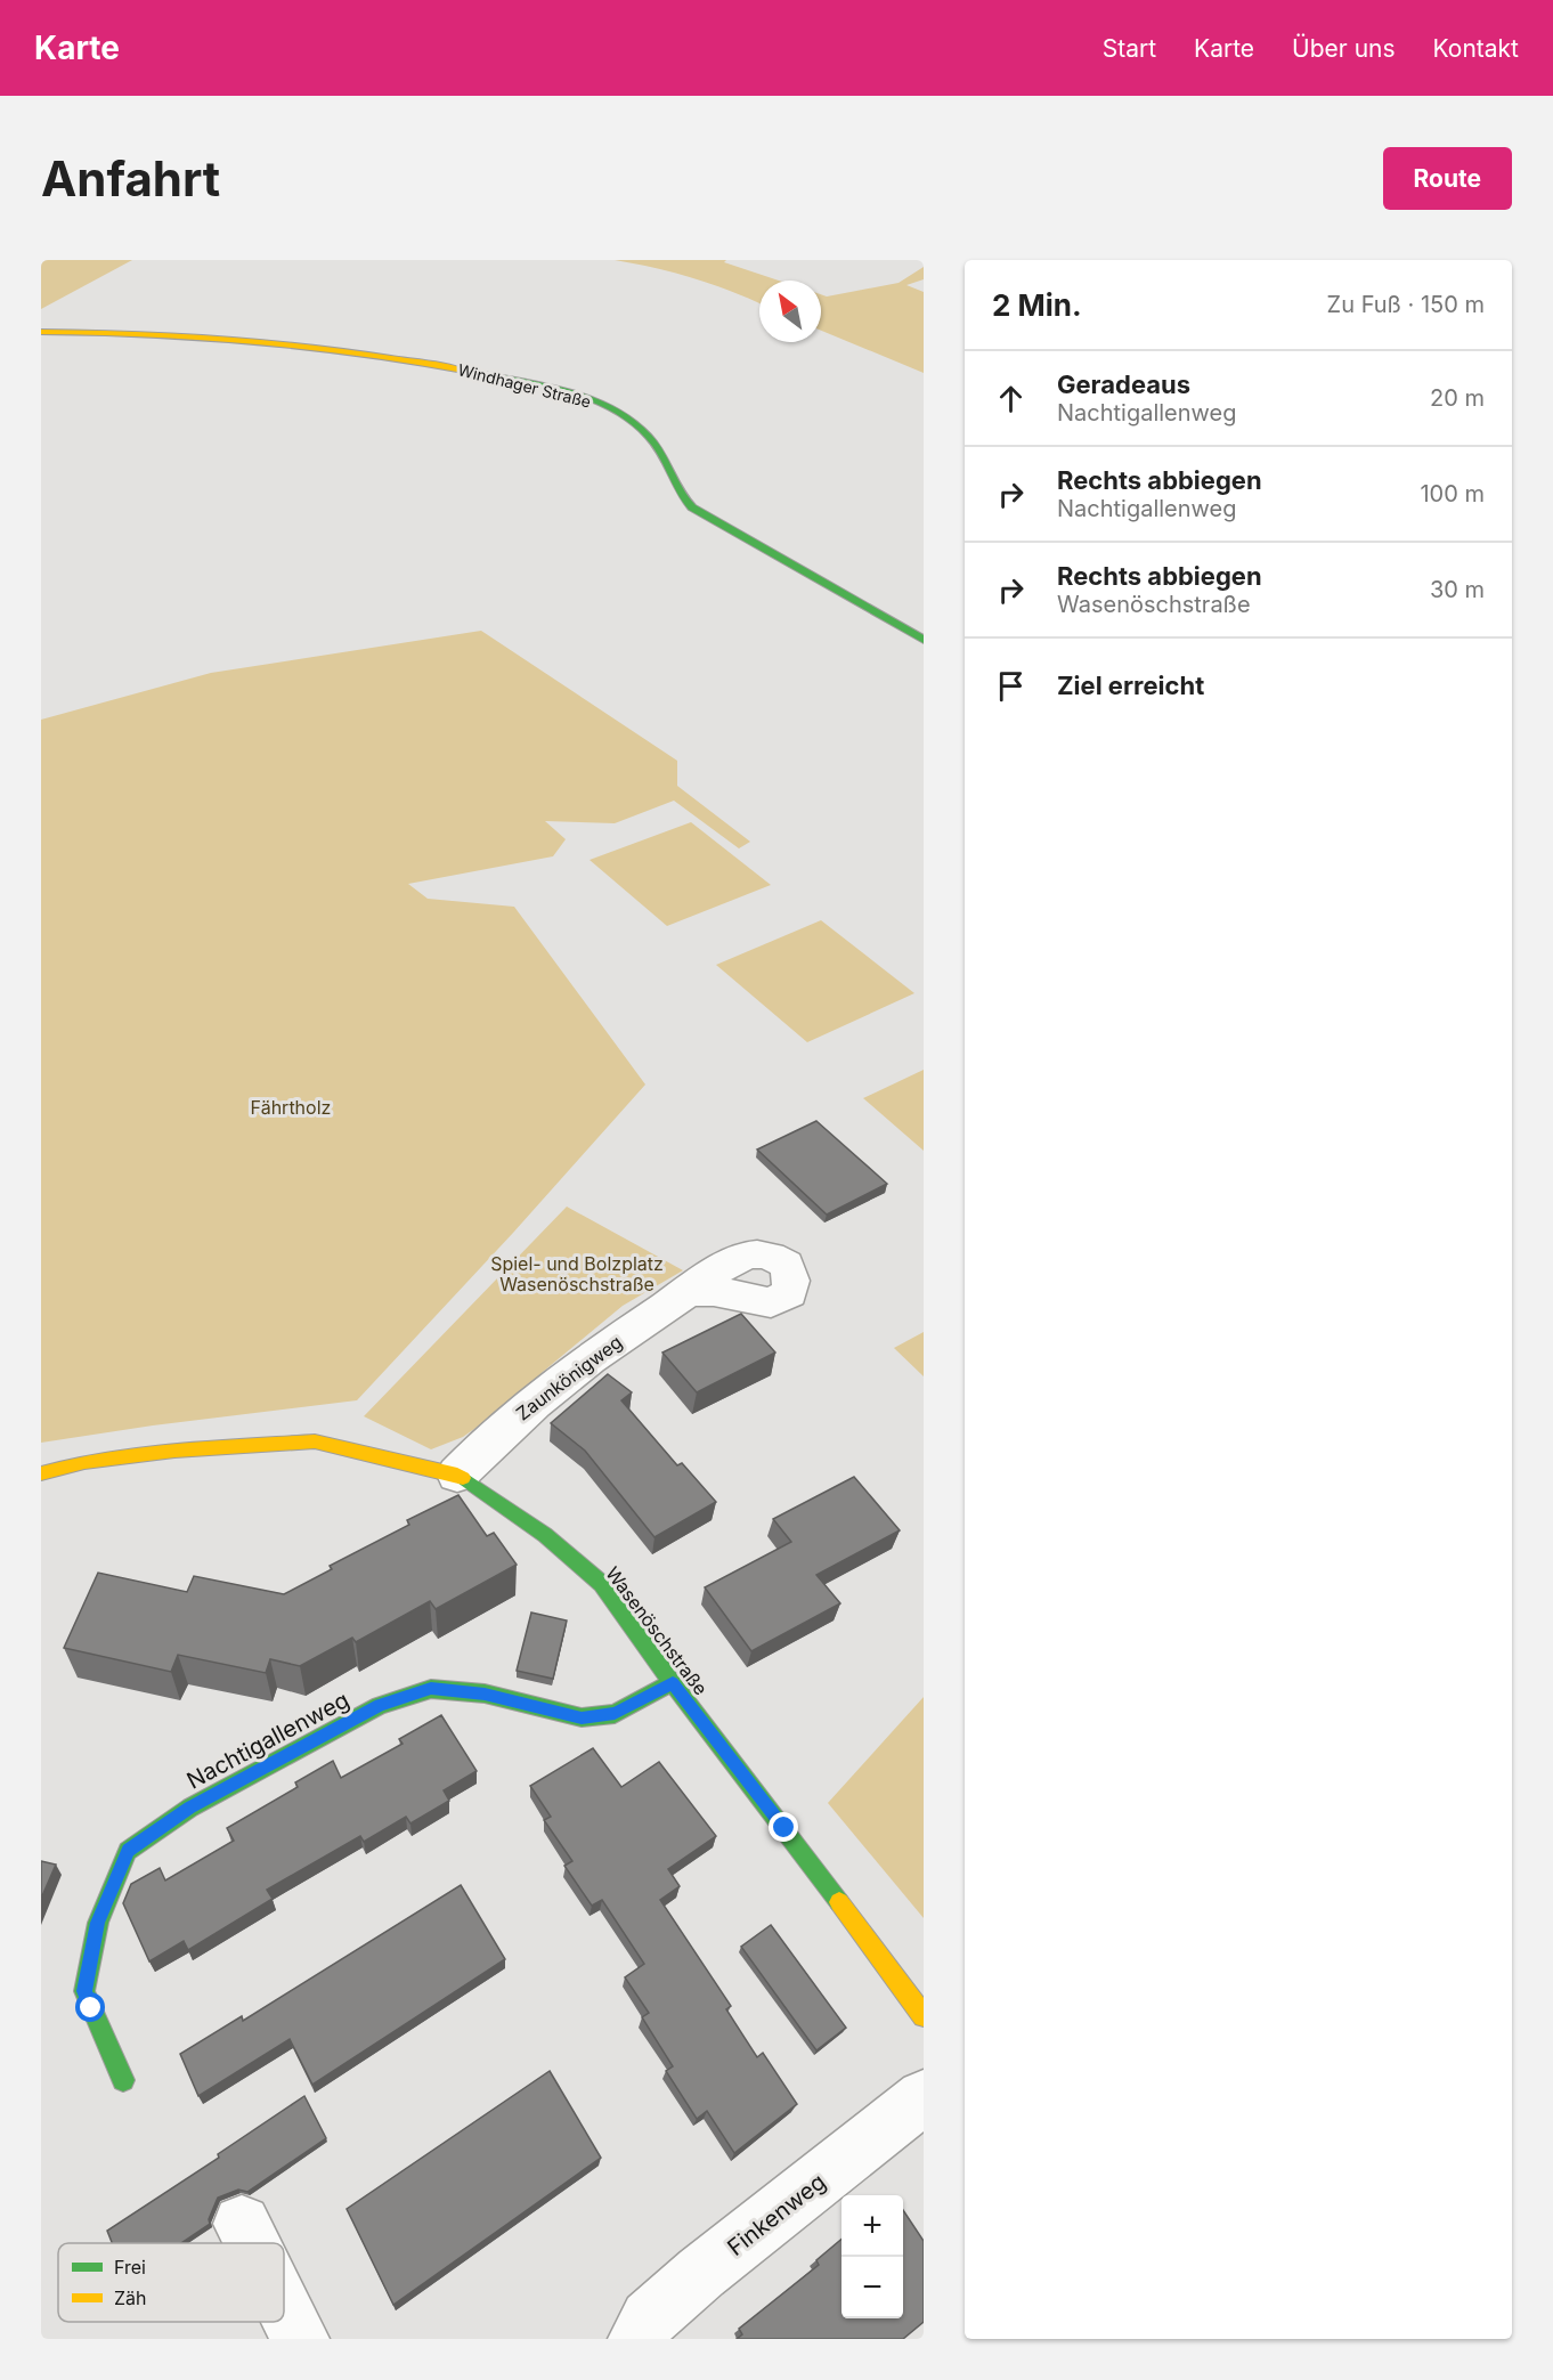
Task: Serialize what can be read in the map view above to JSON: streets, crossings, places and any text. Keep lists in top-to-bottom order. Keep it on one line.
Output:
{"streets":{"street":["Windhager Straße","Zaunkönigweg","Wasenöschstraße","Nachtigallenweg","Finkenweg"]},"crossings":[["Zaunkönigweg","Wasenöschstraße"],["Wasenöschstraße","Nachtigallenweg"]],"parks":["Fährtholz","Spiel- und Bolzplatz Wasenöschstraße"],"legend":["Frei","Zäh"],"north":"top left","page":{"header":"Karte","nav":["Start","Karte","Über uns","Kontakt"],"buttons":"Route","title":"Anfahrt","heading":["2 Min.","Zu Fuß · 150 m"],"list":[["Geradeaus","Nachtigallenweg","20 m"],["Rechts abbiegen","Nachtigallenweg","100 m"],["Rechts abbiegen","Wasenöschstraße","30 m"],"Ziel erreicht"],"map_buttons":["+","−"]}}
